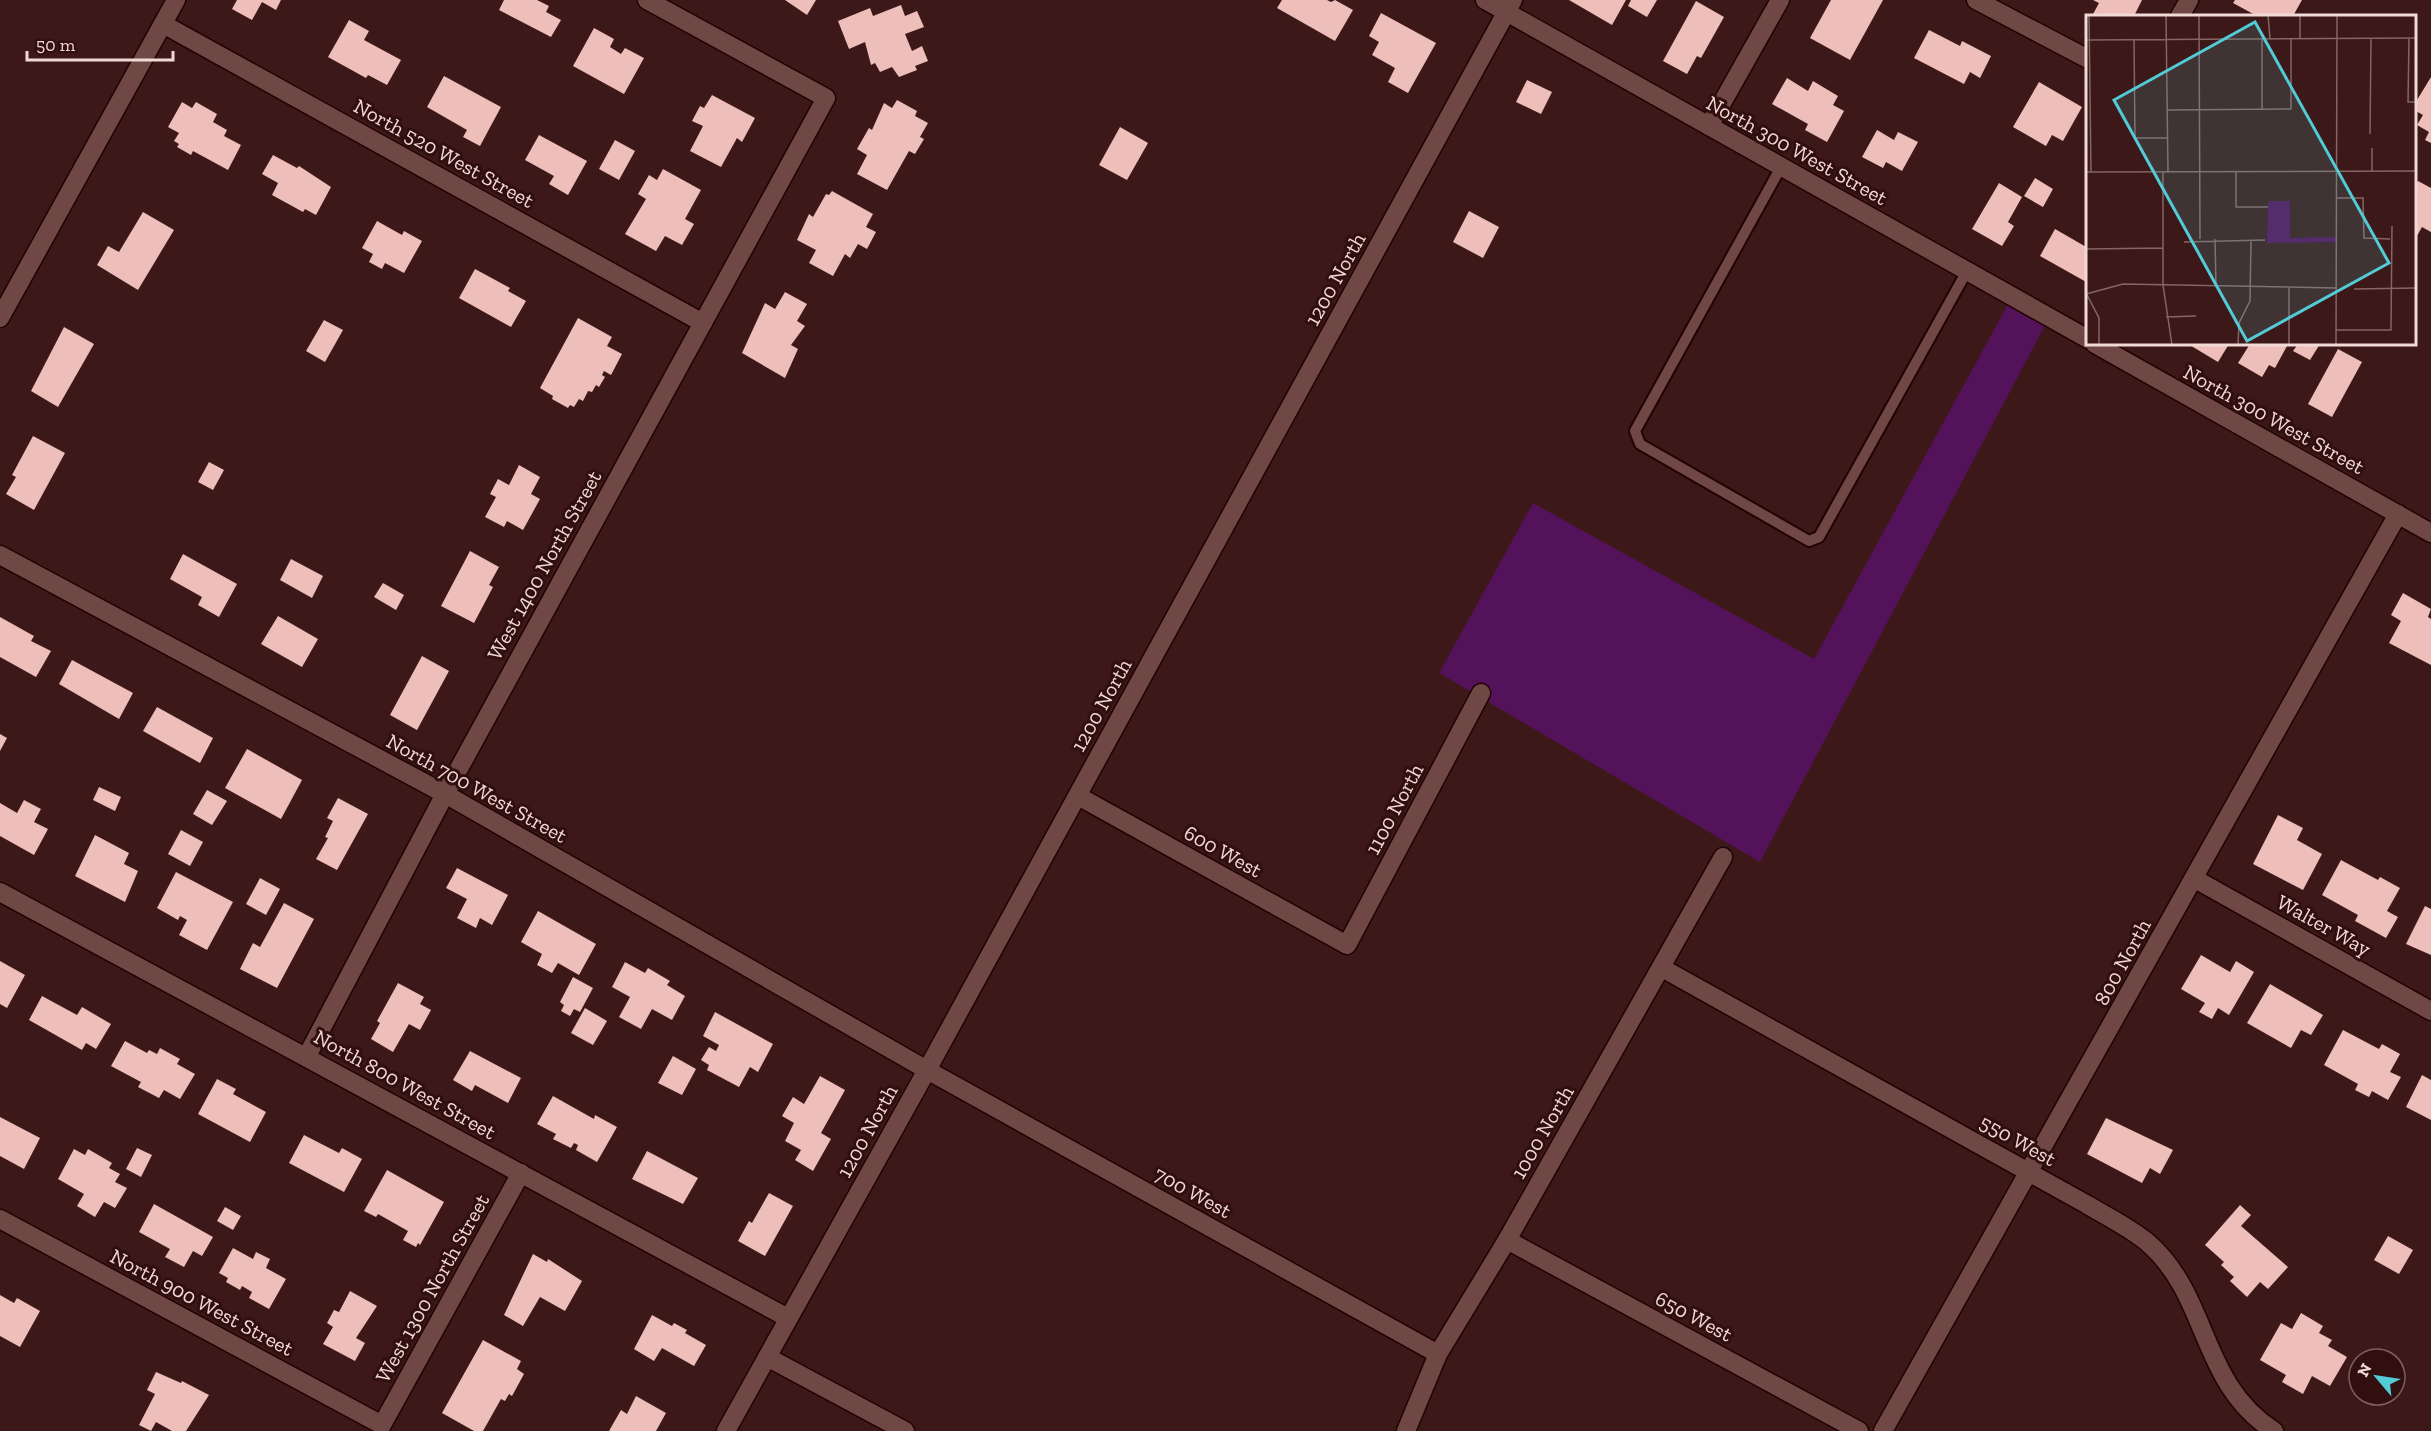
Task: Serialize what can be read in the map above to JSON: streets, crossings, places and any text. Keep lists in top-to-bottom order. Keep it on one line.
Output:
{"streets":{"street":["North 300 West Street","North 520 West Street","1200 North","West 1400 North Street","North 700 West Street","1100 North","600 West","Walter Way","800 North","North 800 West Street","1000 North","550 West","700 West","West 1300 North Street","North 900 West Street","650 West"]},"crossings":[["North 300 West Street","1200 North"],["North 300 West Street","800 North"],["North 520 West Street","West 1400 North Street"],["1200 North","North 700 West Street"],["1200 North","600 West"],["1200 North","North 800 West Street"],["1200 North","700 West"],["West 1400 North Street","North 700 West Street"],["West 1400 North Street","North 800 West Street"],["North 700 West Street","700 West"],["1100 North","600 West"],["Walter Way","800 North"],["800 North","550 West"],["North 800 West Street","West 1300 North Street"],["1000 North","550 West"],["1000 North","700 West"],["1000 North","650 West"],["West 1300 North Street","North 900 West Street"]],"scale_bar":"50 m","north":"top left"}
